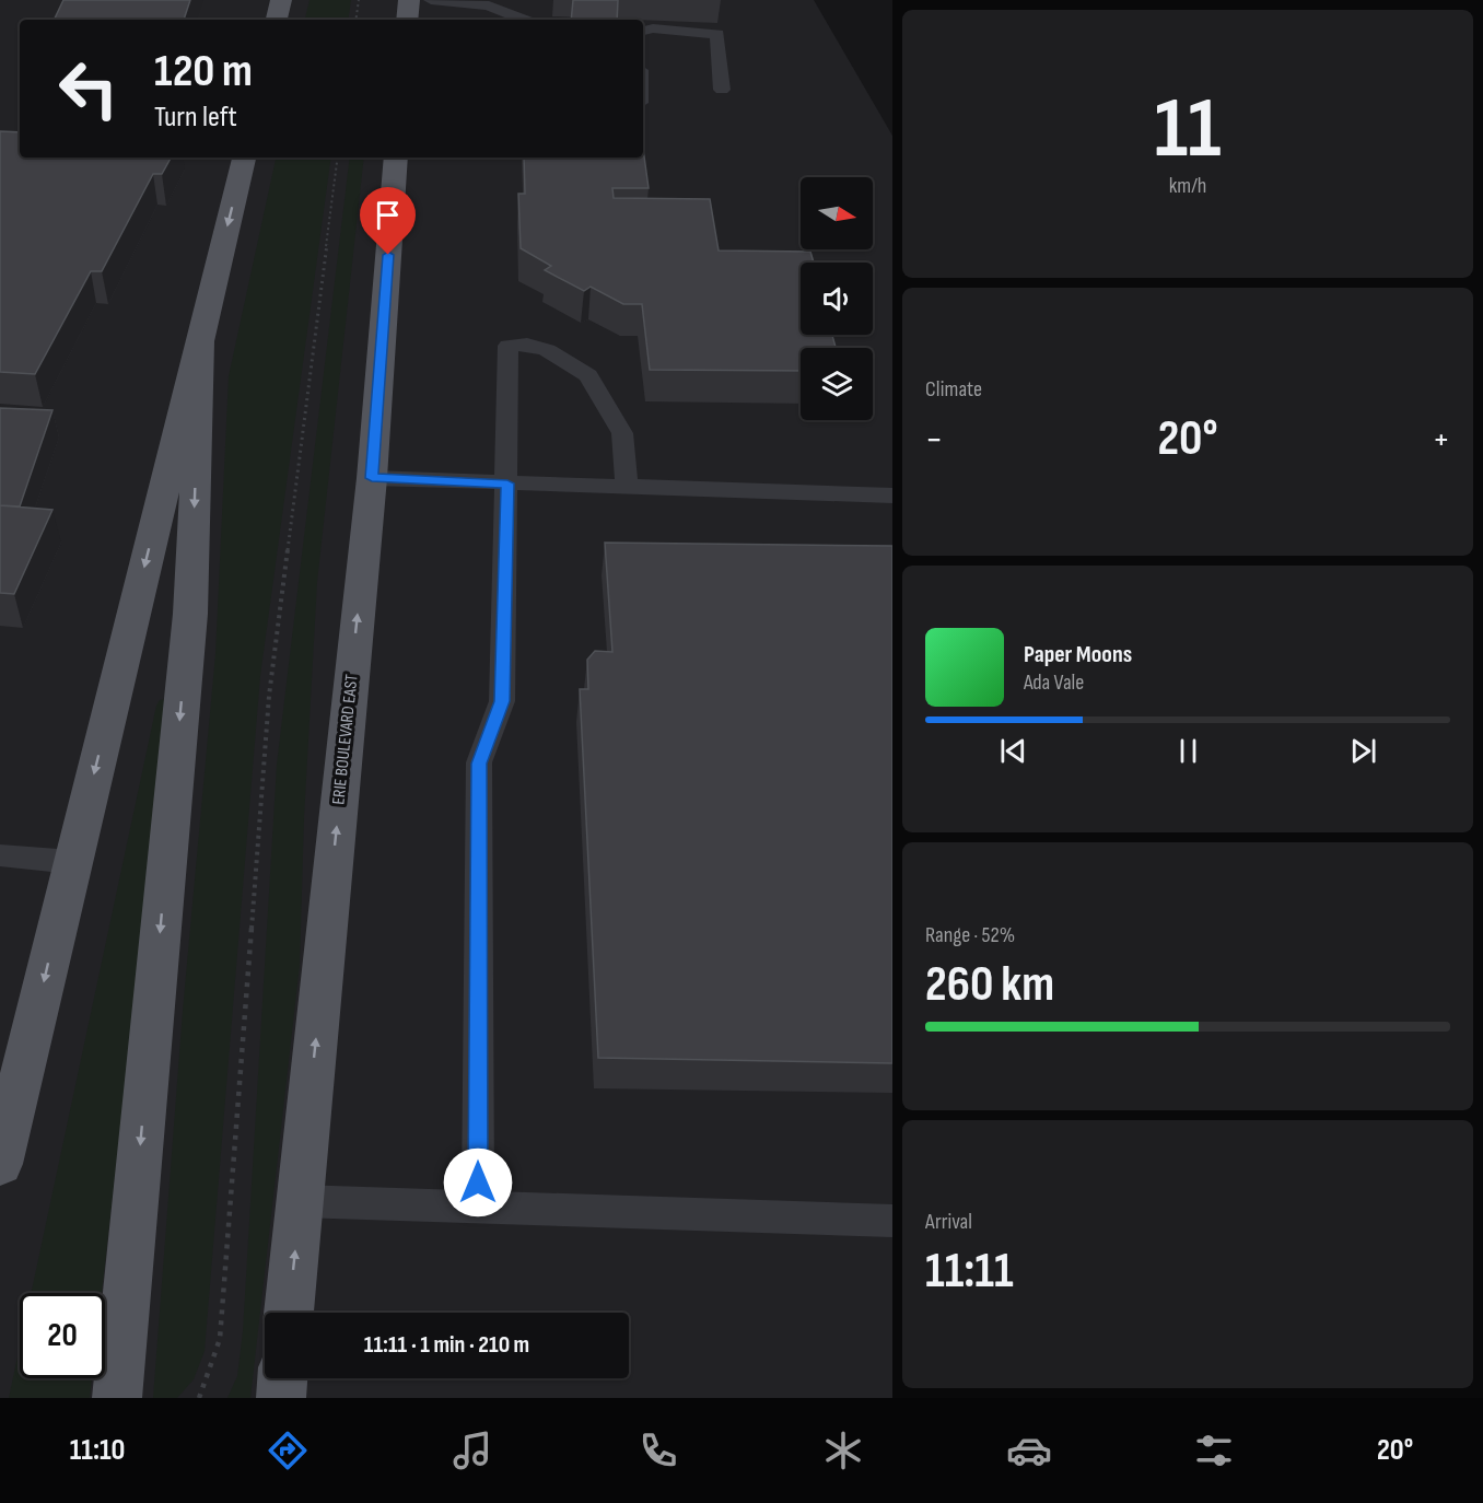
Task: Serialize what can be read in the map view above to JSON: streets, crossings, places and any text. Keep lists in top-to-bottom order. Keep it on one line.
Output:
{"streets":{"main road":["ERIE BOULEVARD EAST"]},"north":"right","page":{"tile":[["11","km/h"],"Climate",["Range · 52%","260 km"],["Arrival","11:11"]],"turn":["120 m","Turn left"],"heat":["−","20°","+"],"song":["Paper Moons","Ada Vale"],"limit":"20","trip":"11:11 · 1 min · 210 m","tabs":["11:10","20°"]}}
